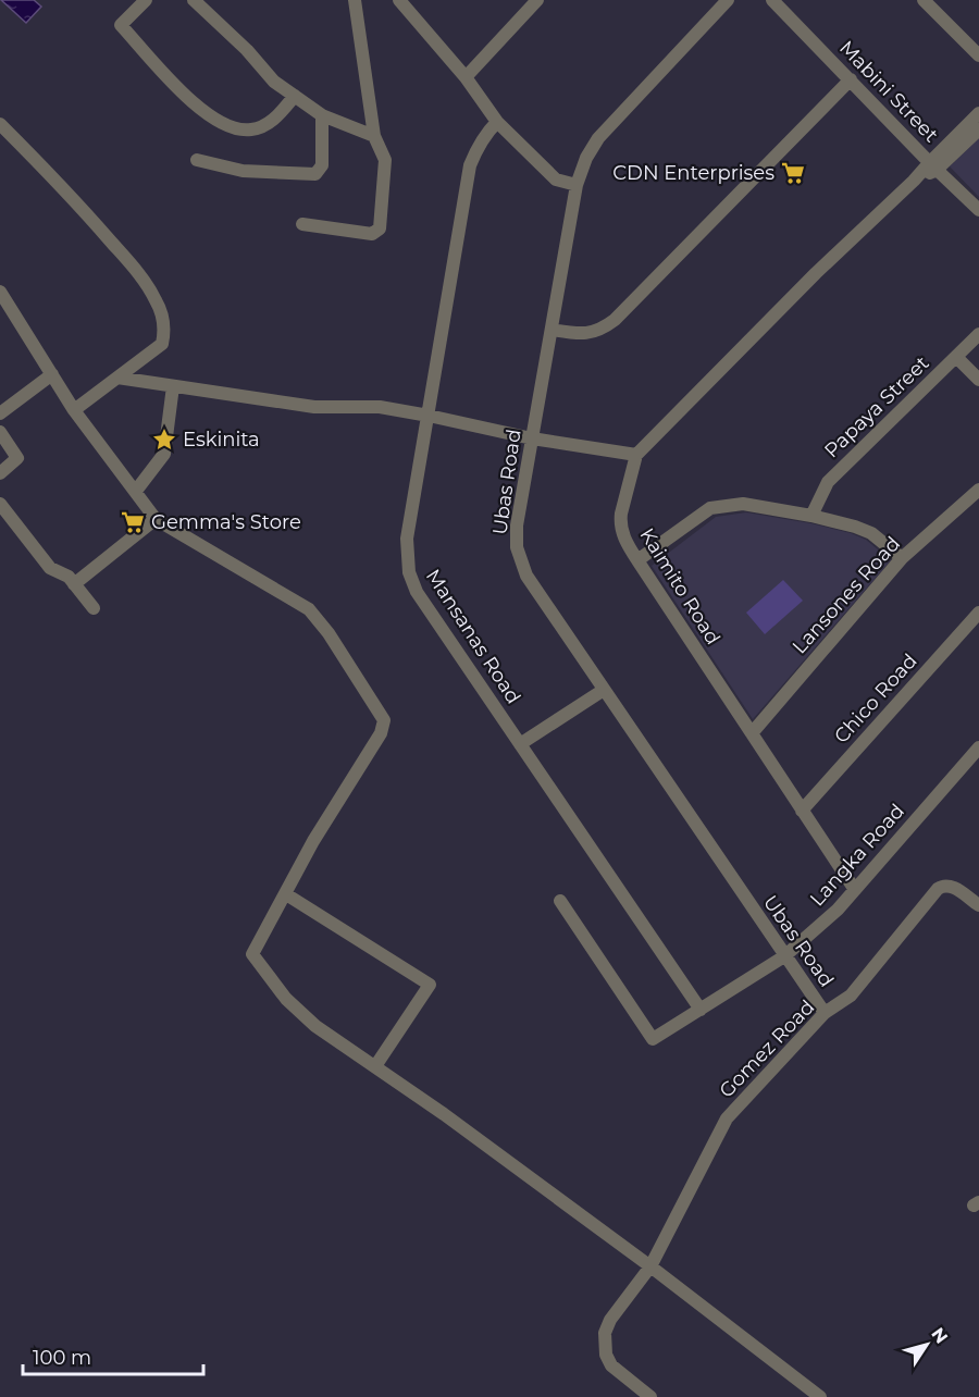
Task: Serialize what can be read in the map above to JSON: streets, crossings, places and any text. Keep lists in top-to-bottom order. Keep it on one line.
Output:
{"streets":{"street":["Mabini Street","Papaya Street","Ubas Road","Kaimito Road","Lansones Road","Mansanas Road","Chico Road","Langka Road","Gomez Road"]},"crossings":[["Ubas Road","Langka Road"],["Ubas Road","Gomez Road"],["Kaimito Road","Lansones Road"],["Kaimito Road","Chico Road"],["Kaimito Road","Langka Road"],["Mansanas Road","Langka Road"]],"places":{"supermarket":["CDN Enterprises","Gemma's Store"],"place":["Eskinita"]},"scale_bar":"100 m","north":"top right"}
